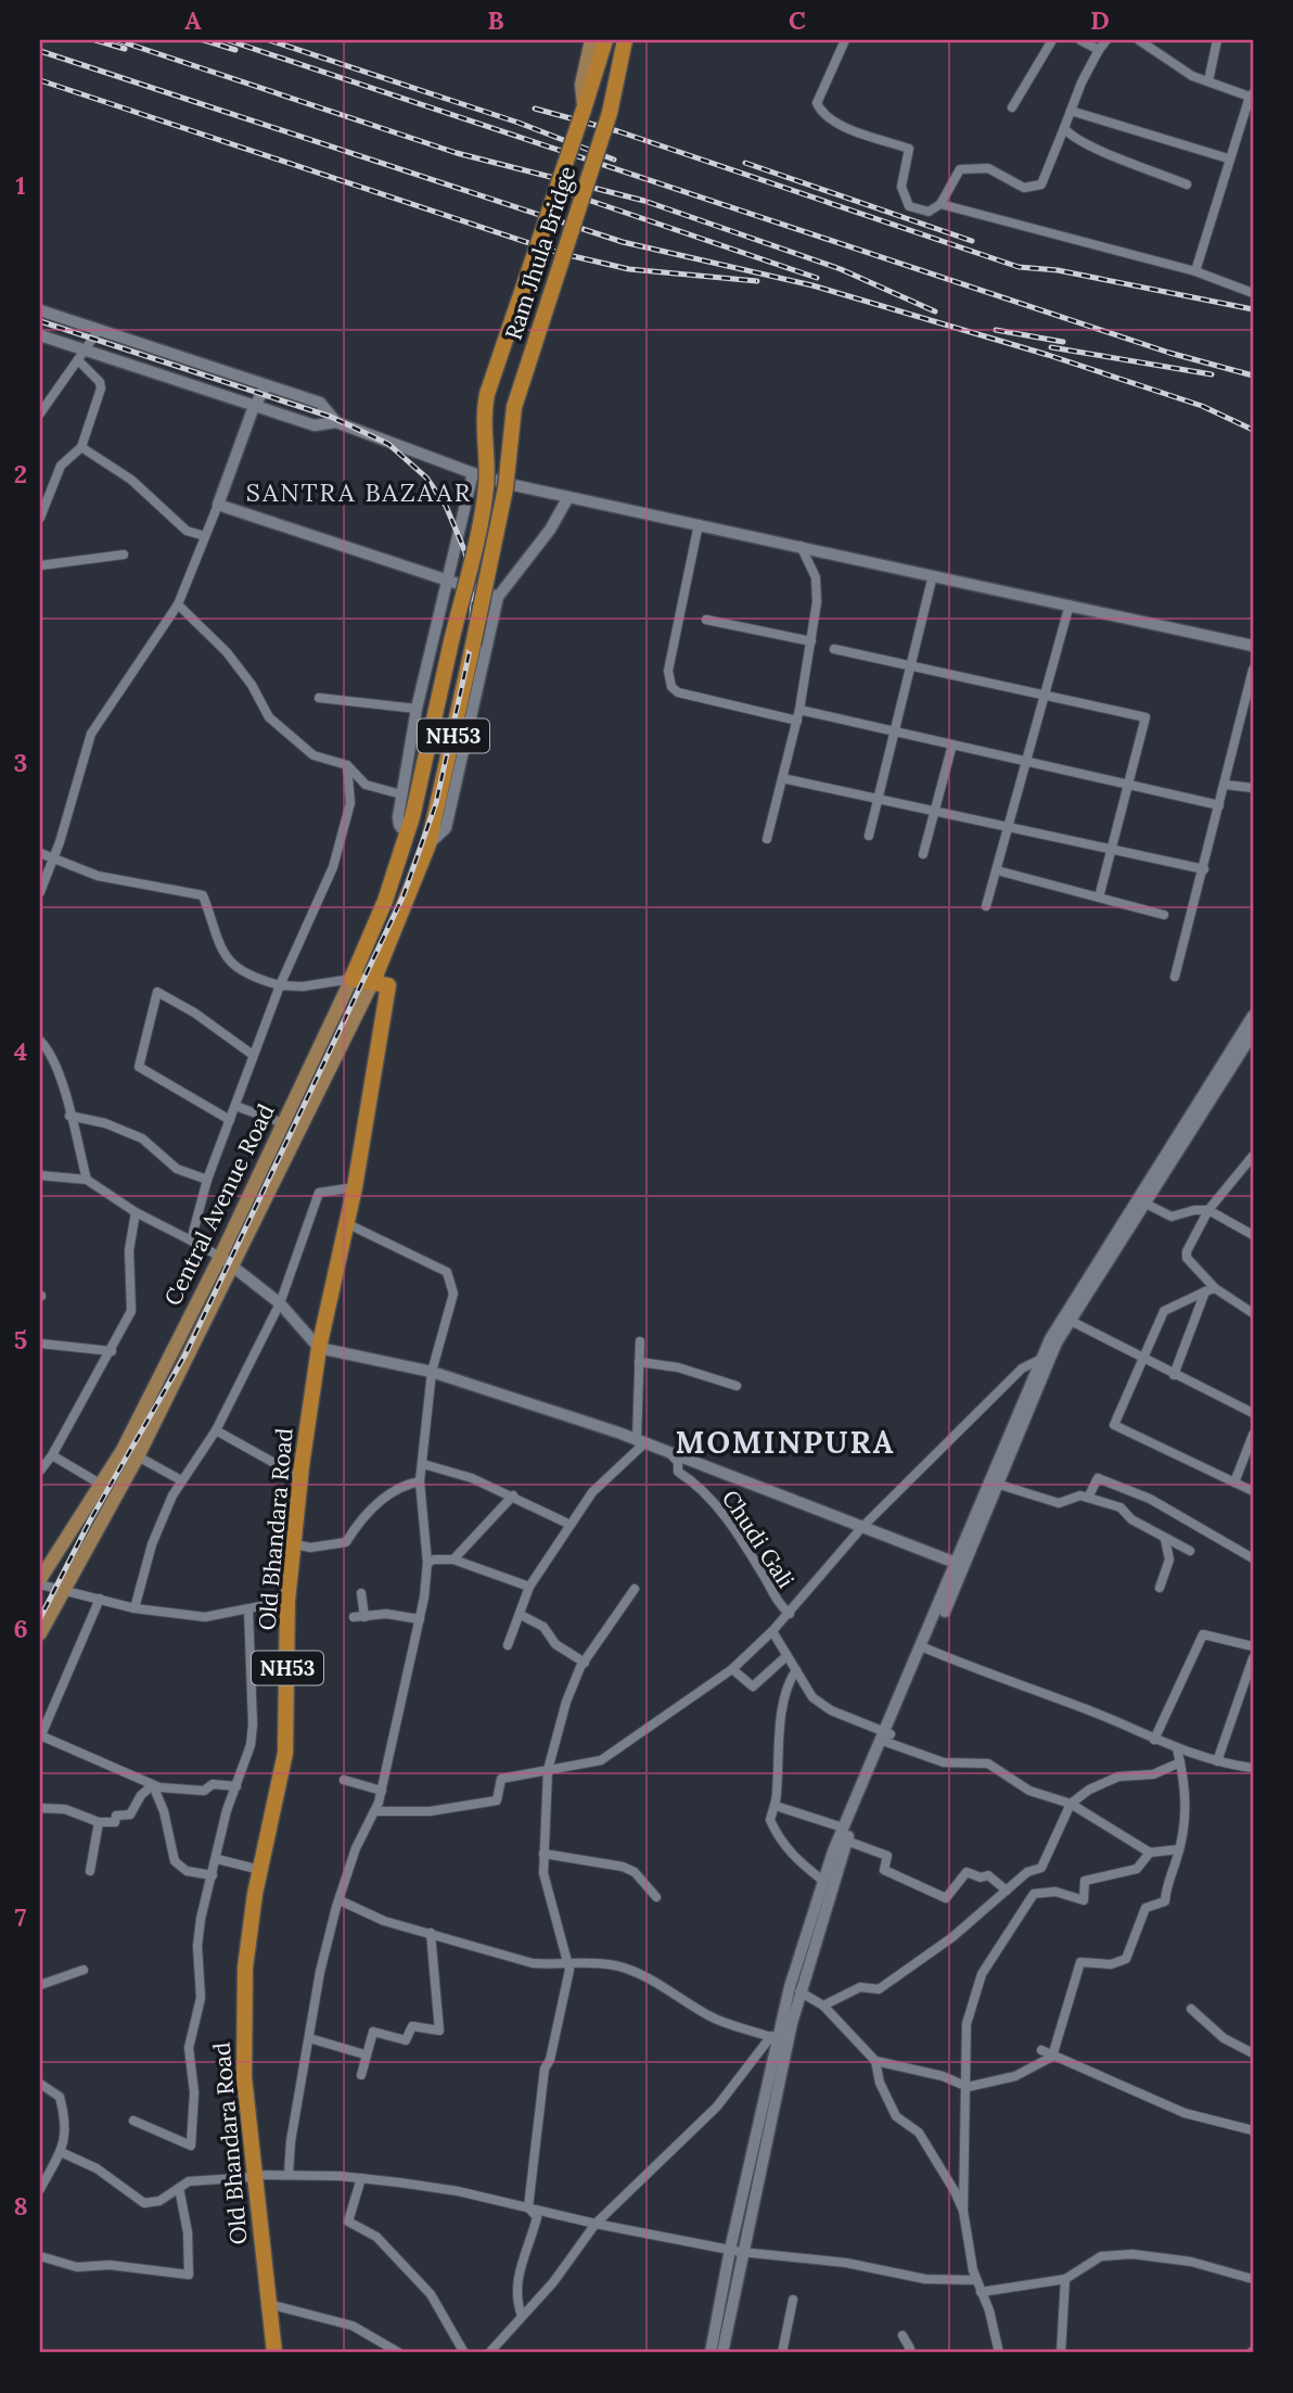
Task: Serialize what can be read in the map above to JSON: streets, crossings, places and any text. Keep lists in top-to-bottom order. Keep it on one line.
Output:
{"streets":{"highway":["Ram Jhula Bridge","NH53","Central Avenue Road","Old Bhandara Road"],"street":["Chudi Gali"]},"crossings":[["Ram Jhula Bridge","NH53"],["Ram Jhula Bridge","Central Avenue Road"],["NH53","Central Avenue Road"],["NH53","Old Bhandara Road"],["Central Avenue Road","Old Bhandara Road"]],"districts":["SANTRA BAZAAR","MOMINPURA"],"grid":{"columns":["A","B","C","D"],"rows":["1","2","3","4","5","6","7","8"]}}
